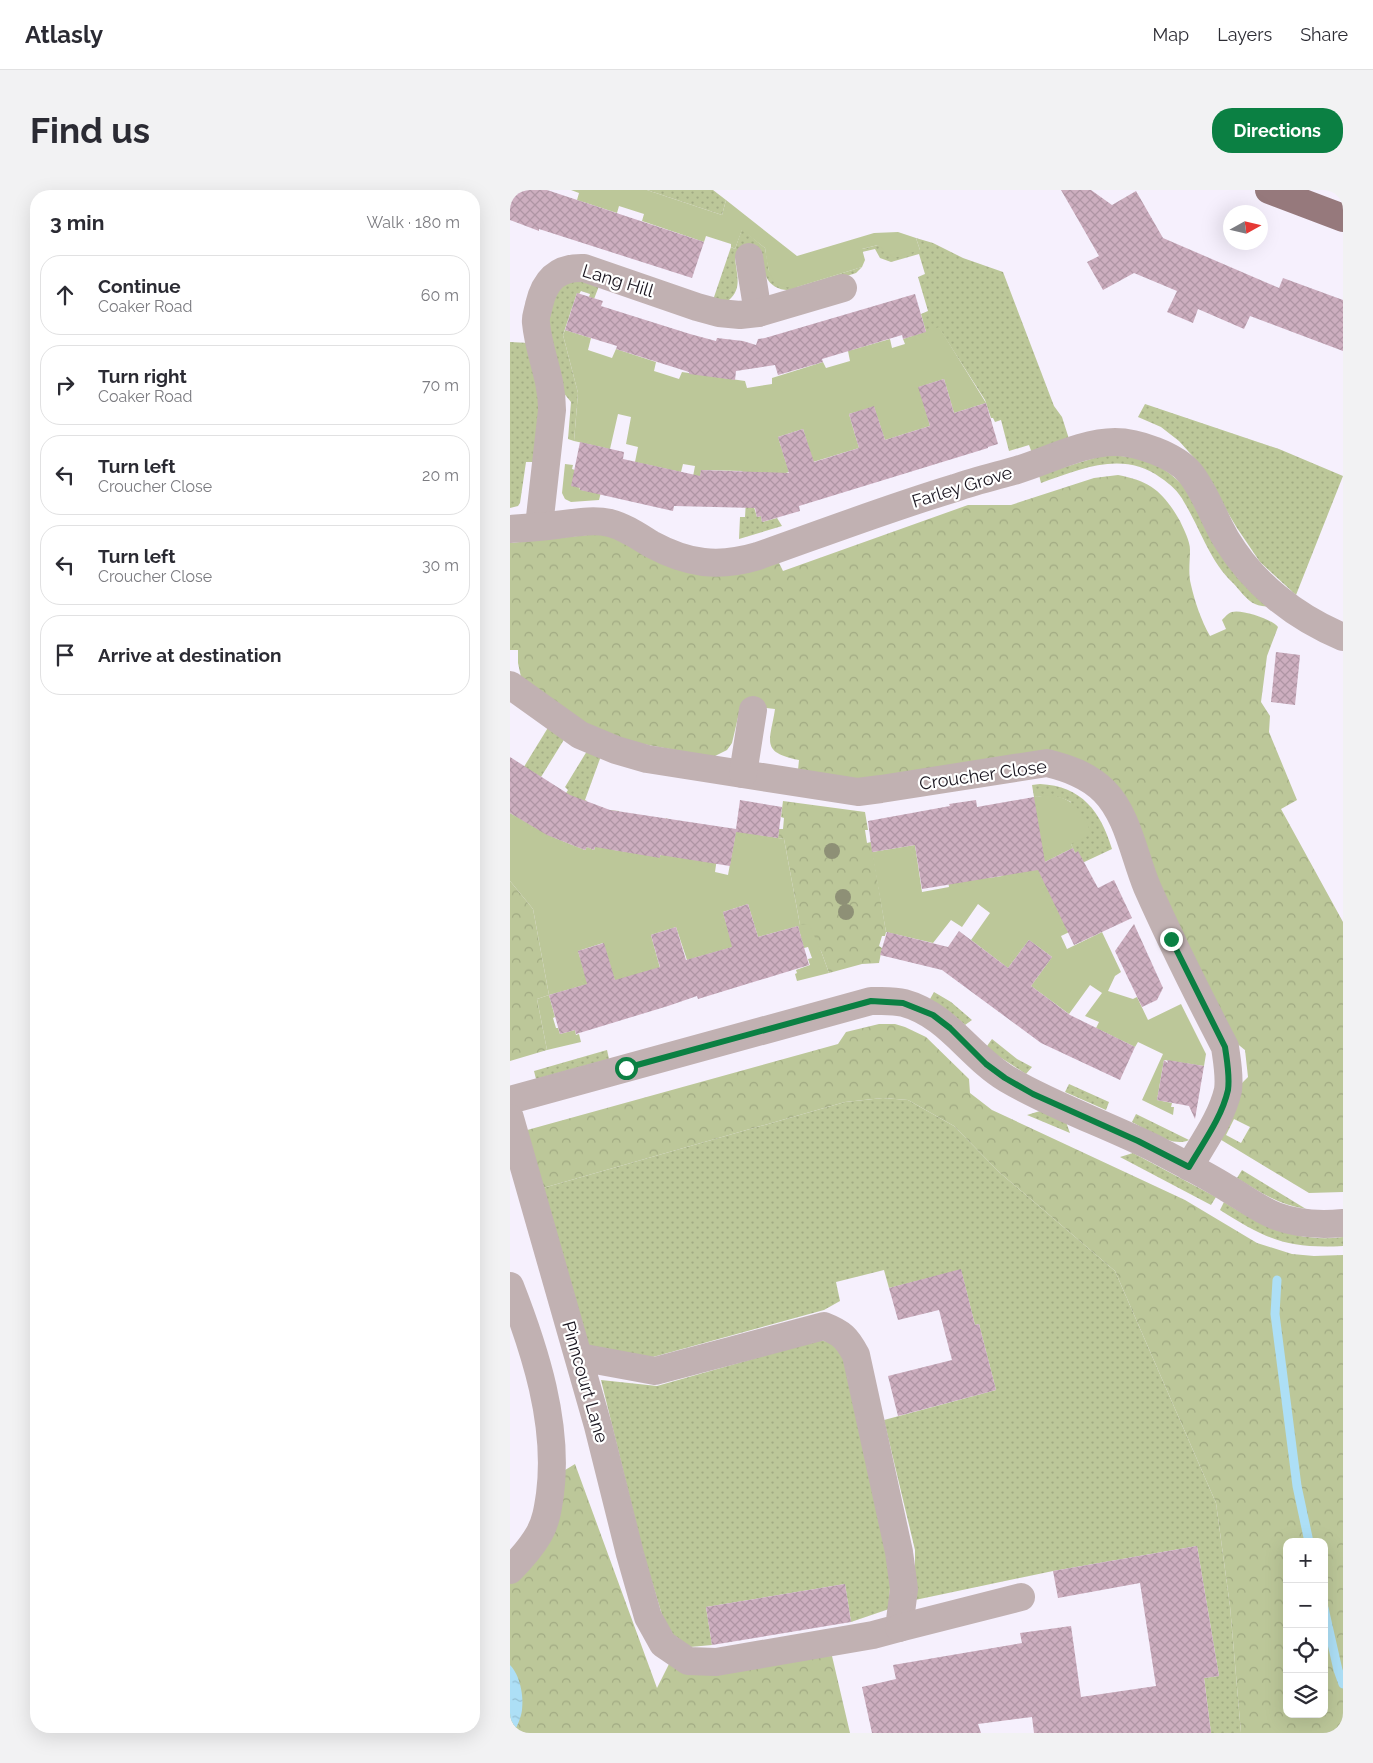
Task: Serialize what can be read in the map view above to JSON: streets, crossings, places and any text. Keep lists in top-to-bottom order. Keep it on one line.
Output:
{"streets":{"street":["Lang Hill","Farley Grove","Croucher Close","Pinncourt Lane"]},"crossings":[["Lang Hill","Farley Grove"]],"north":"right","page":{"header":"Atlasly","nav":["Map","Layers","Share"],"buttons":"Directions","title":"Find us","heading":["3 min","Walk · 180 m"],"list":[["Continue","Coaker Road","60 m"],["Turn right","Coaker Road","70 m"],["Turn left","Croucher Close","20 m"],["Turn left","Croucher Close","30 m"],"Arrive at destination"],"map_buttons":["+","−"]}}
